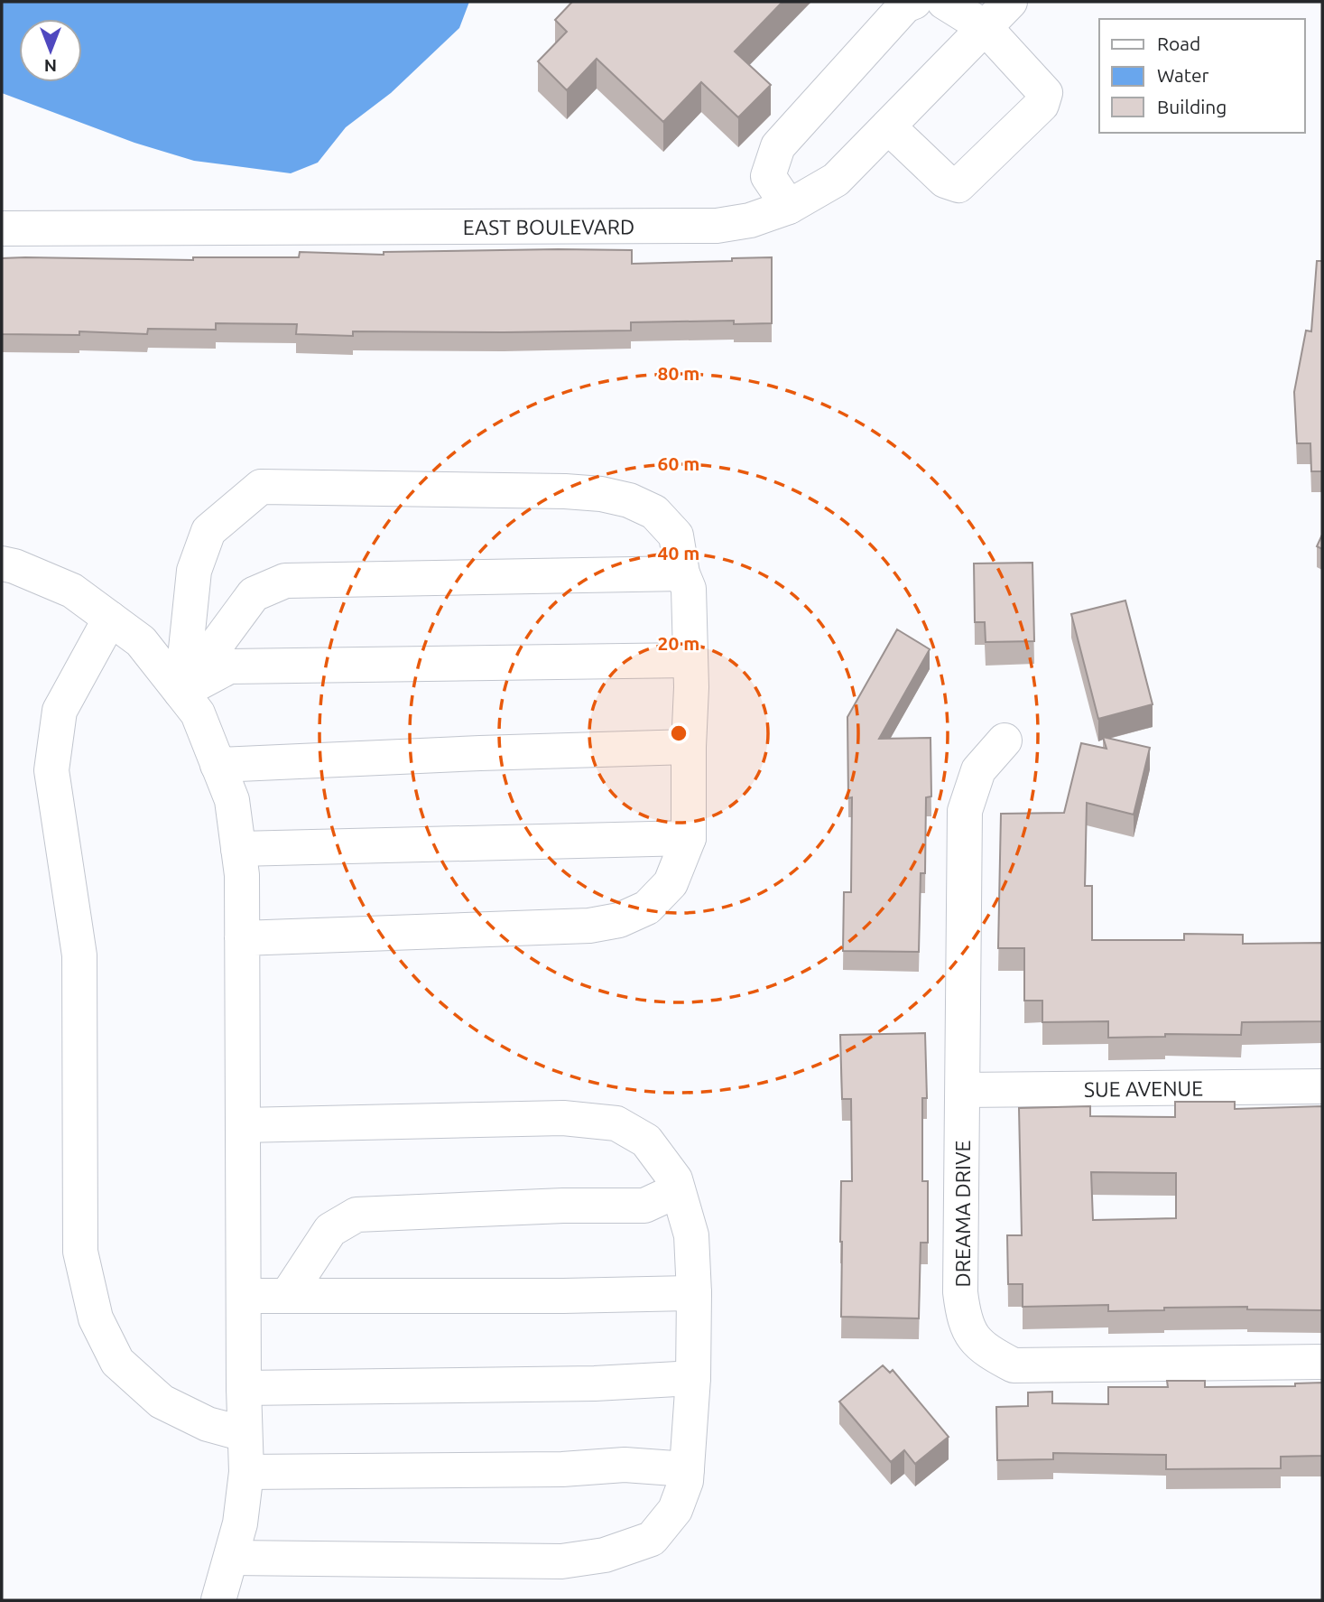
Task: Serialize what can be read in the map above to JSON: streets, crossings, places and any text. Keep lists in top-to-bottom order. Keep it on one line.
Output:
{"streets":{"street":["EAST BOULEVARD","SUE AVENUE","DREAMA DRIVE"]},"crossings":[["SUE AVENUE","DREAMA DRIVE"]],"legend":["Road","Water","Building"],"north":"bottom","rings":["80 m","60 m","40 m","20 m"]}
